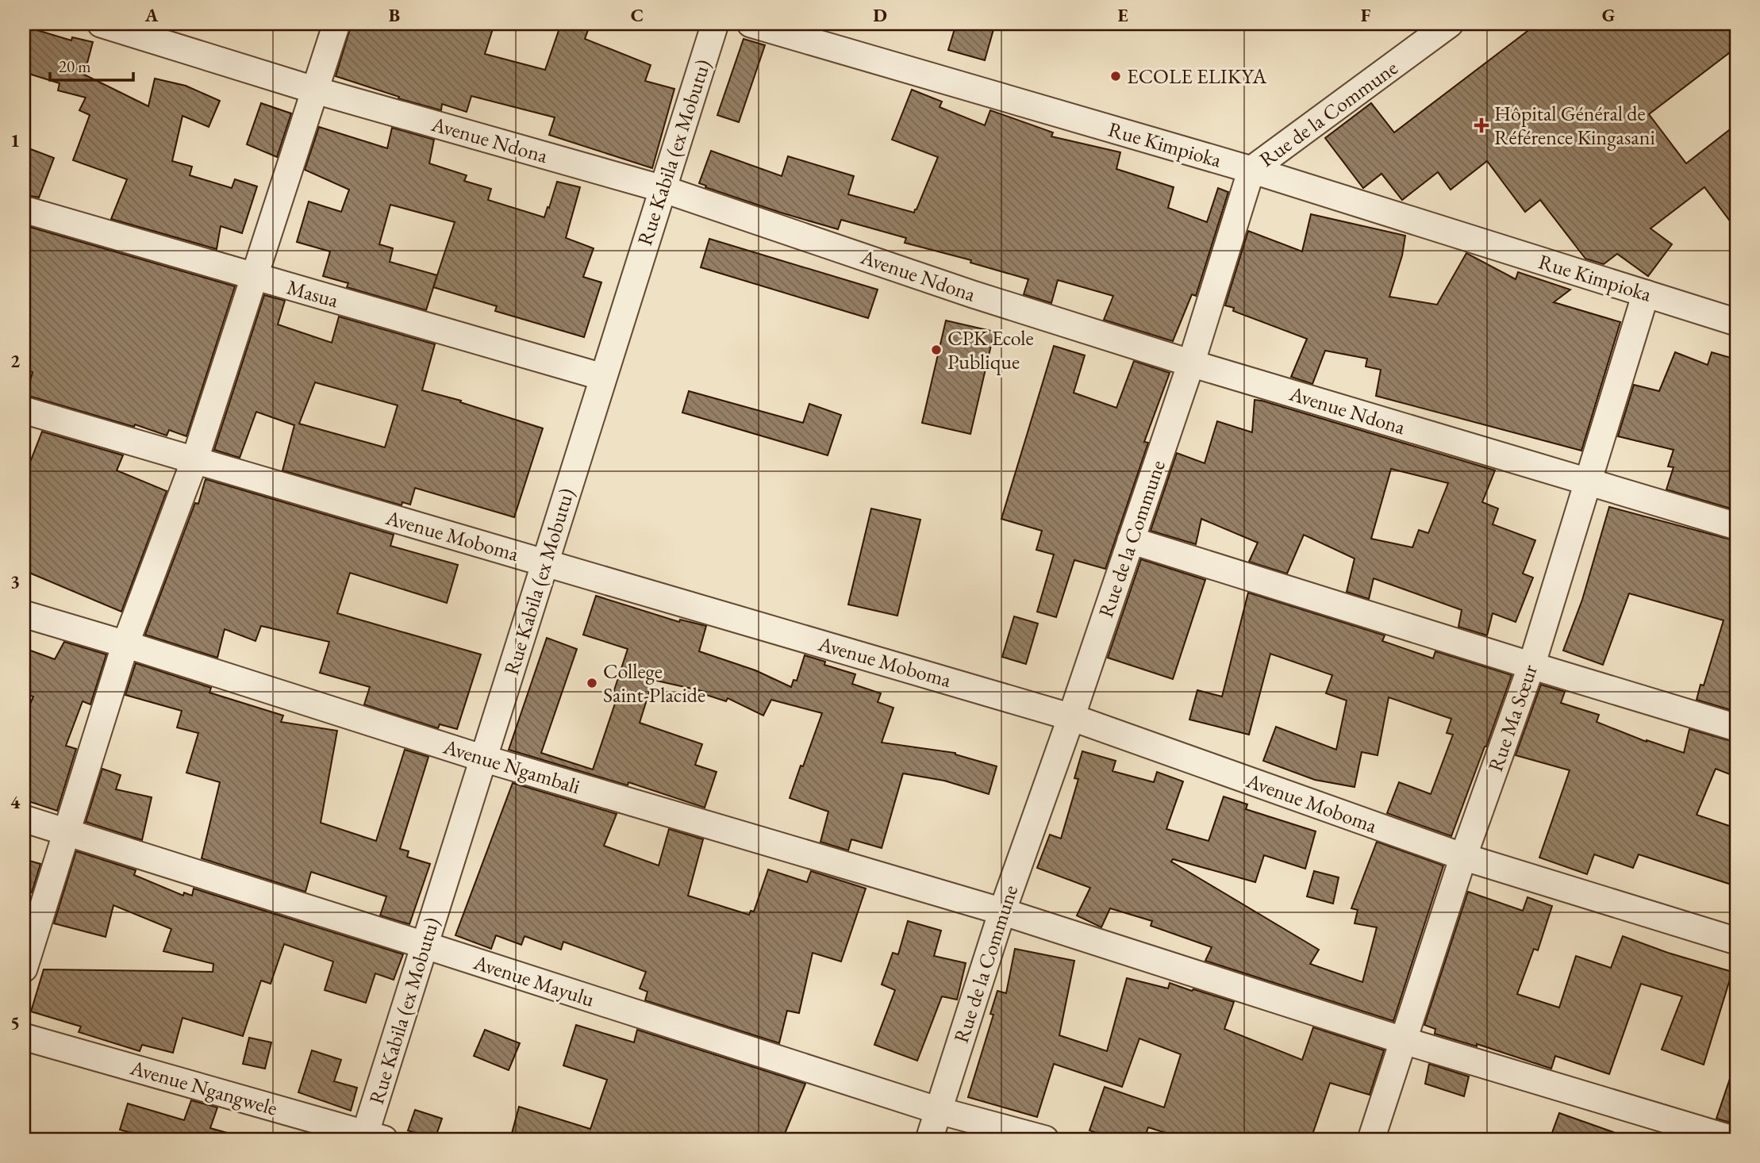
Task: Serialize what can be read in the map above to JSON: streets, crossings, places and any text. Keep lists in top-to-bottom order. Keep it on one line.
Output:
{"streets":{"street":["Rue de la Commune","Avenue Ndona","Rue Kimpioka","Rue Kabila (ex Mobutu)","Masua","Avenue Moboma","Rue Ma Sœur","Avenue Ngambali","Avenue Mayulu","Avenue Ngangwele"]},"crossings":[["Rue de la Commune","Avenue Ndona"],["Rue de la Commune","Rue Kimpioka"],["Rue de la Commune","Avenue Moboma"],["Rue de la Commune","Avenue Ngambali"],["Rue de la Commune","Avenue Mayulu"],["Avenue Ndona","Rue Kabila (ex Mobutu)"],["Avenue Ndona","Rue Ma Sœur"],["Rue Kimpioka","Rue Ma Sœur"],["Rue Kabila (ex Mobutu)","Masua"],["Rue Kabila (ex Mobutu)","Avenue Moboma"],["Rue Kabila (ex Mobutu)","Avenue Ngambali"],["Rue Kabila (ex Mobutu)","Avenue Mayulu"],["Rue Kabila (ex Mobutu)","Avenue Ngangwele"],["Avenue Moboma","Rue Ma Sœur"],["Rue Ma Sœur","Avenue Ngambali"]],"places":{"other":["ECOLE ELIKYA","CPK Ecole Publique","College Saint-Placide"],"health":["Hôpital Général de Référence Kingasani"]},"scale_bar":"20 m","grid":{"columns":["A","B","C","D","E","F","G"],"rows":["1","2","3","4","5"]}}
